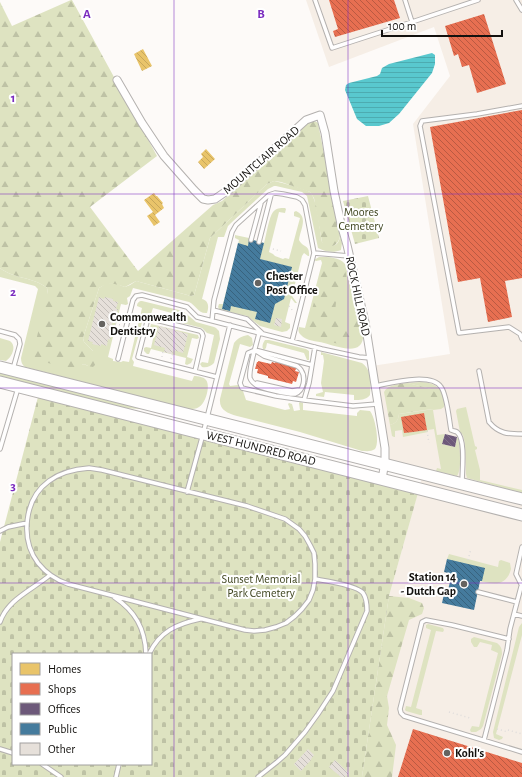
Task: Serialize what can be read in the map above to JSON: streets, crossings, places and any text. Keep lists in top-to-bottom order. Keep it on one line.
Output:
{"streets":{"main road":["WEST HUNDRED ROAD"],"street":["MOUNTCLAIR ROAD","ROCK HILL ROAD"]},"crossings":[["MOUNTCLAIR ROAD","ROCK HILL ROAD"],["ROCK HILL ROAD","WEST HUNDRED ROAD"]],"parks":["Moores Cemetery","Sunset Memorial Park Cemetery"],"places":["Chester Post Office","Commonwealth Dentistry","Station 14 - Dutch Gap","Kohl's"],"legend":["Homes","Shops","Offices","Public","Other"],"scale_bar":"100 m","grid":{"columns":["A","B"],"rows":["1","2","3"]}}
